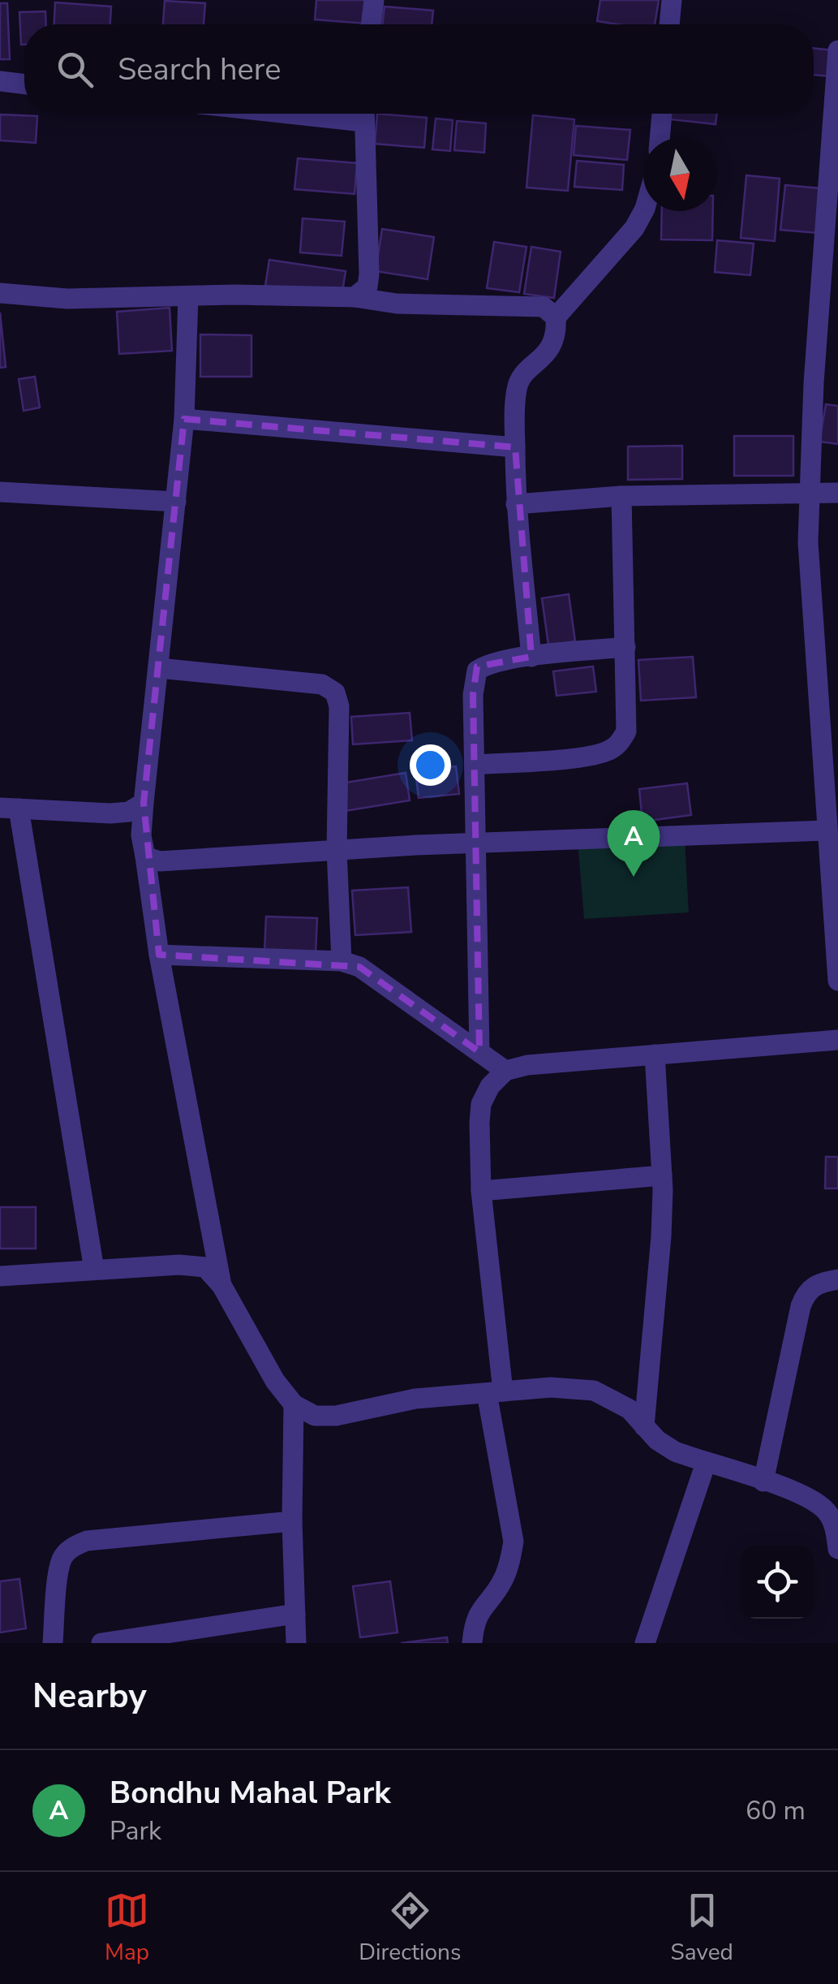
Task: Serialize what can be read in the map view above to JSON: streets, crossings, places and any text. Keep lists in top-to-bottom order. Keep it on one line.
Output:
{"north":"bottom","page":{"search":"Search here","pins":"A","heading":"Nearby","list":[{"mark":"A","name":"Bondhu Mahal Park","note":"Park","value":"60 m"}],"nav":["Map","Directions","Saved"]}}
